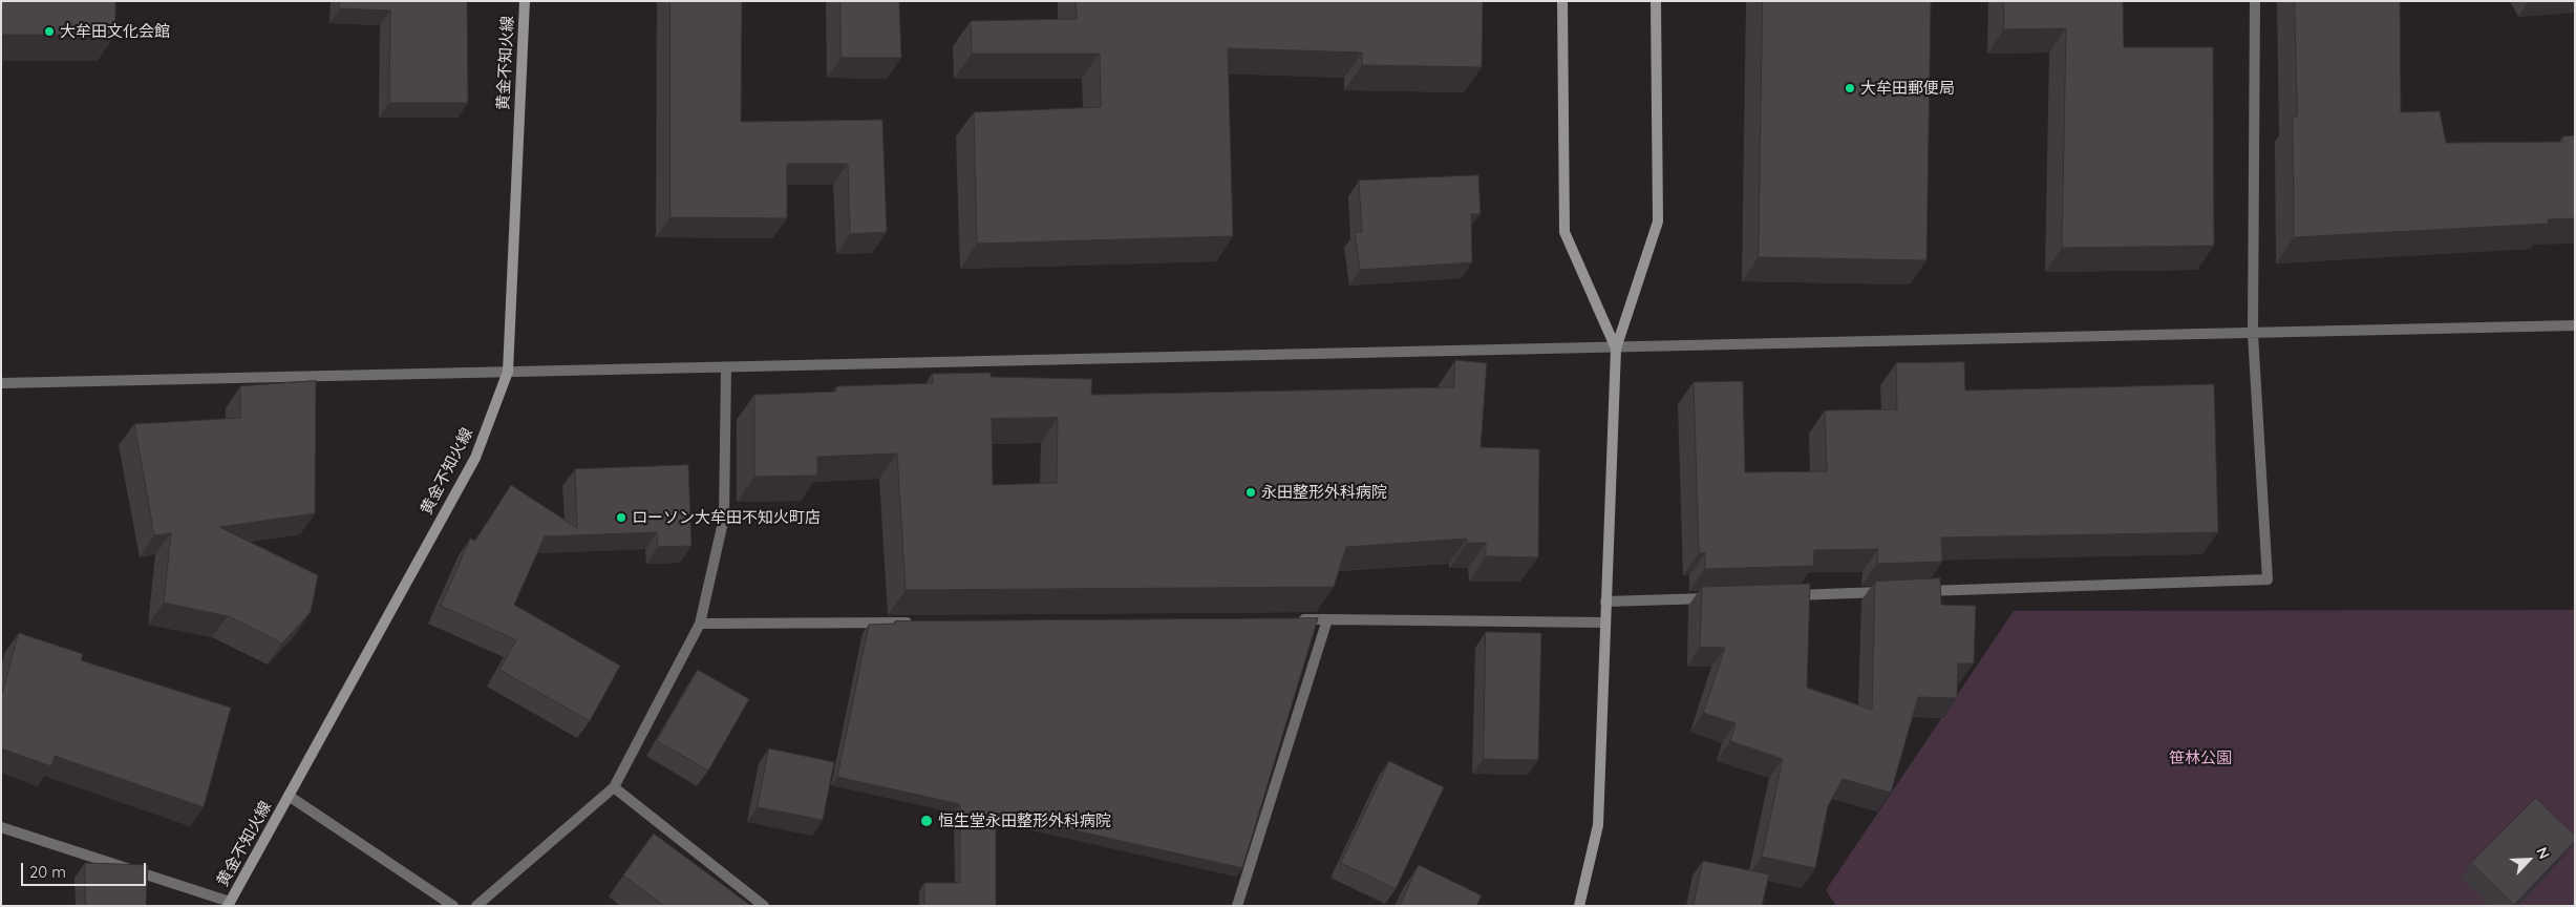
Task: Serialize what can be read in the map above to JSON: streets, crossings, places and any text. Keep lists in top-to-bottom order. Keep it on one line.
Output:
{"streets":{"street":["黄金不知火線"]},"parks":["笹林公園"],"places":["大牟田文化会館","大牟田郵便局","永田整形外科病院","ローソン大牟田不知火町店","恒生堂永田整形外科病院"],"scale_bar":"20 m","north":"top right"}
